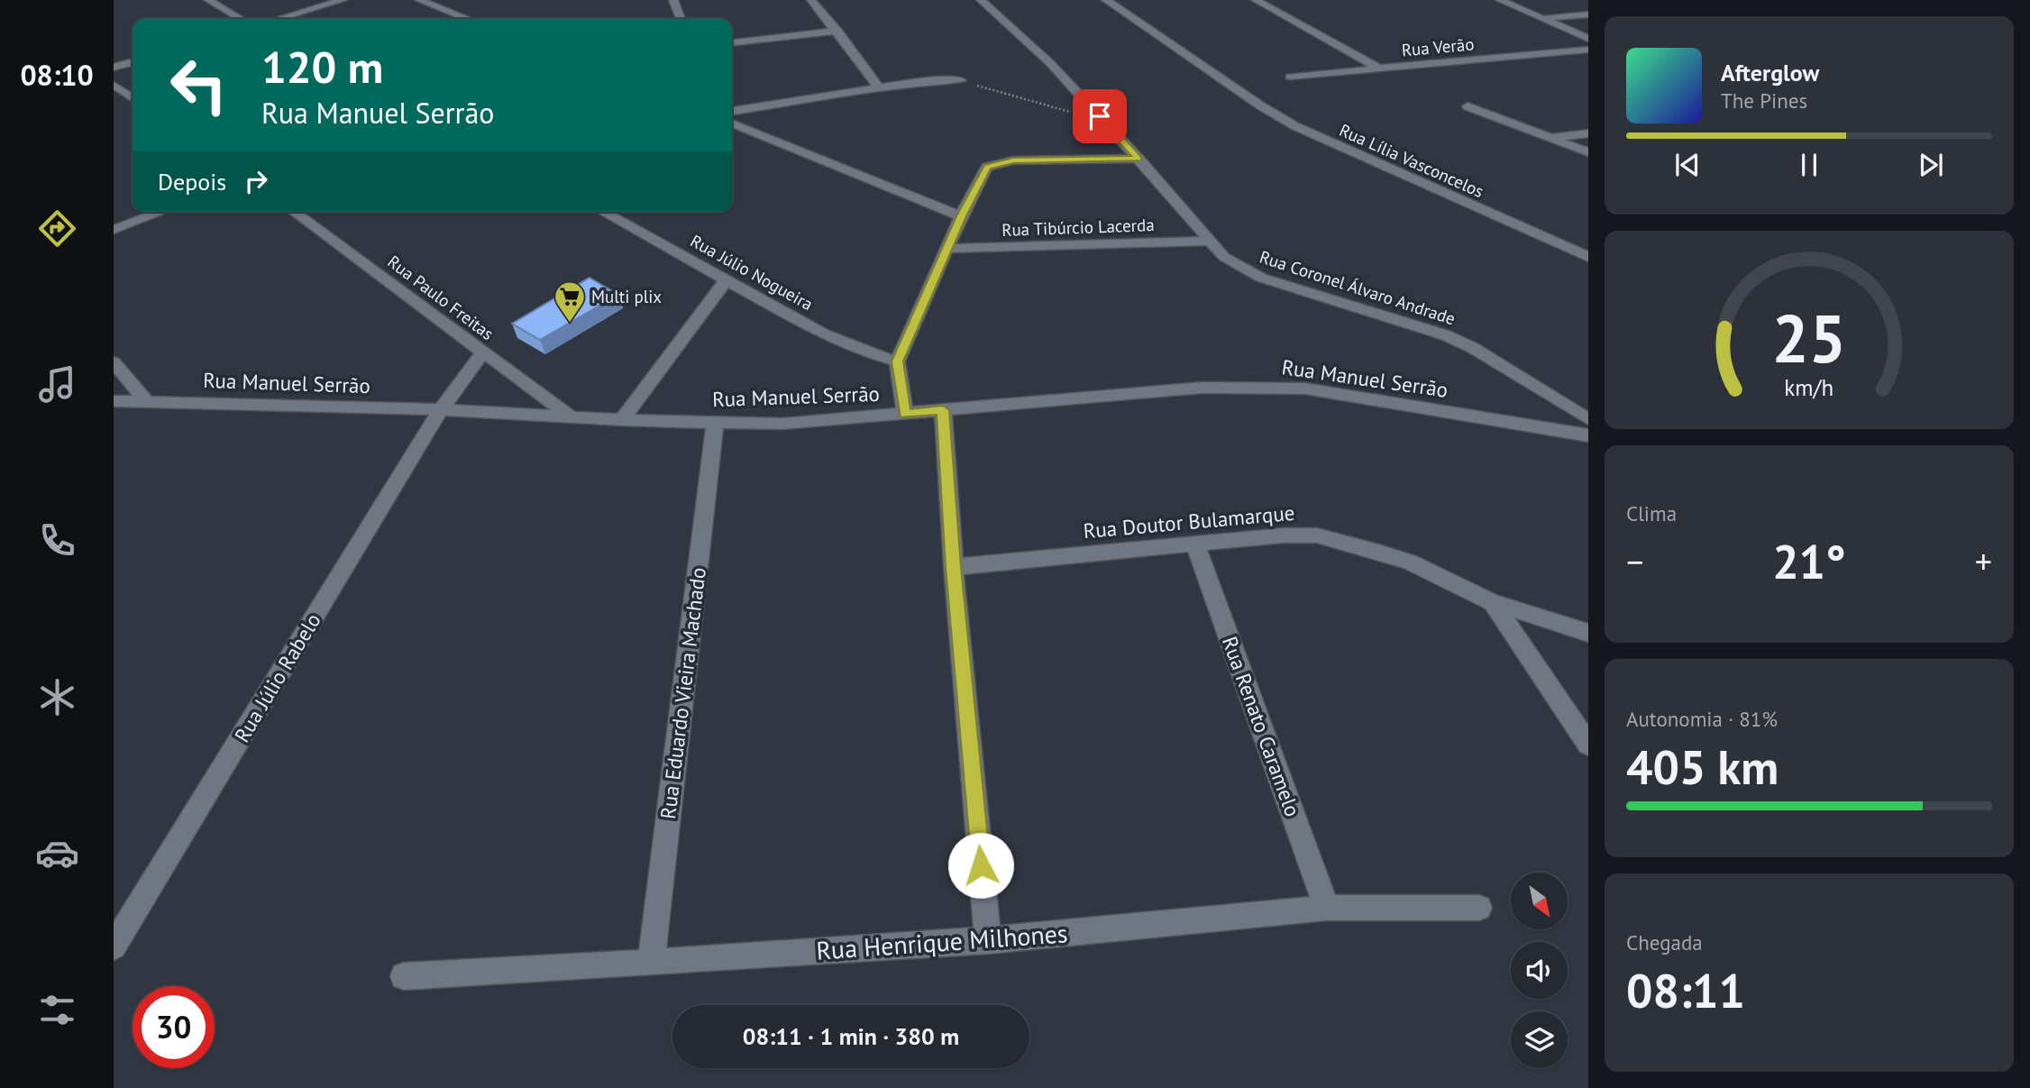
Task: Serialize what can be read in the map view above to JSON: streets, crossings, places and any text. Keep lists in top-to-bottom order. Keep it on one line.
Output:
{"streets":{"street":["Rua Verão","Rua Lília Vasconcelos","Rua Tibúrcio Lacerda","Rua Júlio Nogueira","Rua Coronel Álvaro Andrade","Rua Paulo Freitas","Rua Manuel Serrão","Rua Doutor Bulamarque","Rua Júlio Rabelo","Rua Eduardo Vieira Machado","Rua Renato Caramelo","Rua Henrique Milhones"]},"crossings":[["Rua Tibúrcio Lacerda","Rua Coronel Álvaro Andrade"],["Rua Paulo Freitas","Rua Manuel Serrão"],["Rua Paulo Freitas","Rua Júlio Rabelo"],["Rua Manuel Serrão","Rua Júlio Rabelo"],["Rua Manuel Serrão","Rua Eduardo Vieira Machado"],["Rua Doutor Bulamarque","Rua Renato Caramelo"],["Rua Eduardo Vieira Machado","Rua Henrique Milhones"],["Rua Renato Caramelo","Rua Henrique Milhones"]],"places":{"supermarket":["Multi plix"]},"north":"bottom right","page":{"tabs":"08:10","turn":["120 m","Rua Manuel Serrão"],"song":["Afterglow","The Pines"],"then":"Depois","tile":["Clima",["Autonomia · 81%","405 km"],["Chegada","08:11"]],"heat":["−","21°","+"],"limit":"30","trip":"08:11 · 1 min · 380 m","gauge":["25","km/h"]}}
